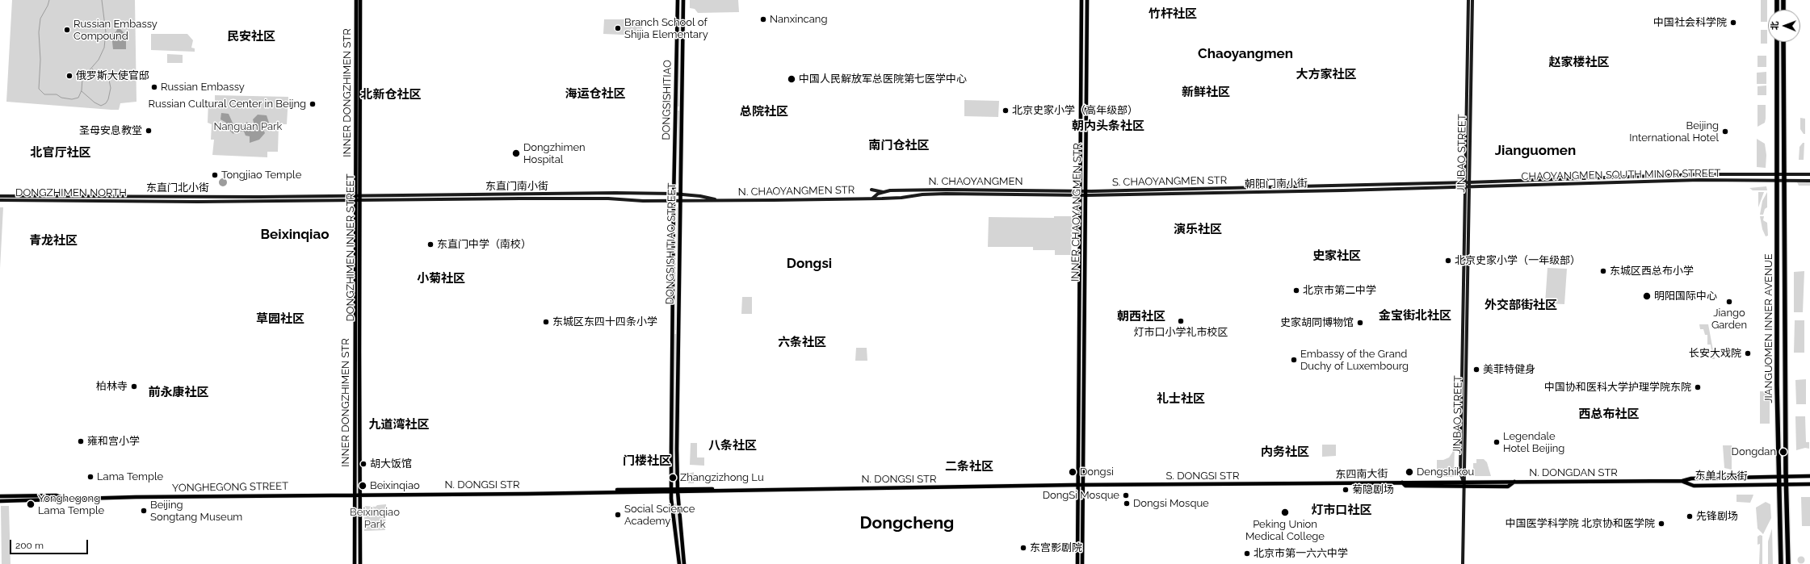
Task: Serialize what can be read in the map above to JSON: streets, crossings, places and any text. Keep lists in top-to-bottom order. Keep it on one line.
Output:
{"streets":{"highway":["JIANGUOMEN INNER AVENUE"],"main road":["INNER DONGZHIMEN STR","DONGSISHITIAO","JINBAO STREET","CHAOYANGMEN SOUTH MINOR STREET","N. CHAOYANGMEN","朝阳门南小街","东直门南小街","东直门北小街","N. CHAOYANGMEN STR","DONGZHIMEN NORTH","INNER CHAOYANGMEN STR","DONGSISHITIAO STREET","DONGZHIMEN INNER STREET","N. DONGDAN STR","东四南大街","S. DONGSI STR","东单北大街","N. DONGSI STR","YONGHEGONG STREET"]},"crossings":[["INNER DONGZHIMEN STR","东直门南小街"],["INNER DONGZHIMEN STR","东直门北小街"],["INNER DONGZHIMEN STR","DONGZHIMEN NORTH"],["INNER DONGZHIMEN STR","DONGZHIMEN INNER STREET"],["INNER DONGZHIMEN STR","N. DONGSI STR"],["INNER DONGZHIMEN STR","YONGHEGONG STREET"],["DONGSISHITIAO","东直门南小街"],["DONGSISHITIAO","DONGSISHITIAO STREET"],["JINBAO STREET","CHAOYANGMEN SOUTH MINOR STREET"],["JINBAO STREET","朝阳门南小街"],["JINBAO STREET","N. DONGDAN STR"],["JINBAO STREET","东四南大街"],["CHAOYANGMEN SOUTH MINOR STREET","朝阳门南小街"],["CHAOYANGMEN SOUTH MINOR STREET","JIANGUOMEN INNER AVENUE"],["N. CHAOYANGMEN","朝阳门南小街"],["N. CHAOYANGMEN","N. CHAOYANGMEN STR"],["N. CHAOYANGMEN","INNER CHAOYANGMEN STR"],["朝阳门南小街","INNER CHAOYANGMEN STR"],["东直门南小街","东直门北小街"],["东直门南小街","N. CHAOYANGMEN STR"],["东直门南小街","DONGZHIMEN NORTH"],["东直门南小街","DONGSISHITIAO STREET"],["东直门南小街","DONGZHIMEN INNER STREET"],["东直门北小街","DONGZHIMEN NORTH"],["东直门北小街","DONGZHIMEN INNER STREET"],["DONGZHIMEN NORTH","DONGZHIMEN INNER STREET"],["INNER CHAOYANGMEN STR","S. DONGSI STR"],["INNER CHAOYANGMEN STR","N. DONGSI STR"],["DONGSISHITIAO STREET","N. DONGSI STR"],["DONGZHIMEN INNER STREET","N. DONGSI STR"],["JIANGUOMEN INNER AVENUE","东单北大街"],["N. DONGDAN STR","东四南大街"],["N. DONGDAN STR","东单北大街"],["东四南大街","S. DONGSI STR"],["S. DONGSI STR","N. DONGSI STR"],["N. DONGSI STR","YONGHEGONG STREET"]],"districts":["竹杆社区","民安社区","Chaoyangmen","赵家楼社区","大方家社区","新鲜社区","海运仓社区","北新仓社区","总院社区","朝内头条社区","南门仓社区","Jianguomen","北官厅社区","演乐社区","Beixinqiao","青龙社区","史家社区","Dongsi","小菊社区","外交部街社区","金宝街北社区","朝西社区","草园社区","六条社区","前永康社区","礼士社区","西总布社区","九道湾社区","八条社区","内务社区","门楼社区","二条社区","灯市口社区","Dongcheng"],"parks":["Nanguan Park","Beixinqiao Park"],"places":["Nanxincang","中国社会科学院","Branch School of Shijia Elementary","Russian Embassy Compound","俄罗斯大使官邸","中国人民解放军总医院第七医学中心","Russian Embassy","Russian Cultural Center in Beijng","北京史家小学（高年级部）","圣母安息教堂","Beijing International Hotel","Dongzhimen Hospital","Tongjiao Temple","东直门中学（南校）","北京史家小学（一年级部）","东城区西总布小学","北京市第二中学","明阳国际中心","Jiango Garden","灯市口小学礼市校区","东城区东四十四条小学","史家胡同博物馆","长安大戏院","Embassy of the Grand Duchy of Luxembourg","美菲特健身","柏林寺","中国协和医科大学护理学院东院","雍和宫小学","Legendale Hotel Beijing","Dongdan","胡大饭馆","Dongsi","Dengshikou","Lama Temple","Zhangzizhong Lu","Beixinqiao","菊隐剧场","DongSi Mosque","Dongsi Mosque","Yonghegong Lama Temple","Beijing Songtang Museum","Peking Union Medical College","Social Science Academy","先锋剧场","中国医学科学院 北京协和医学院","东宫影剧院","北京市第一六六中学"],"scale_bar":"200 m","north":"left"}
